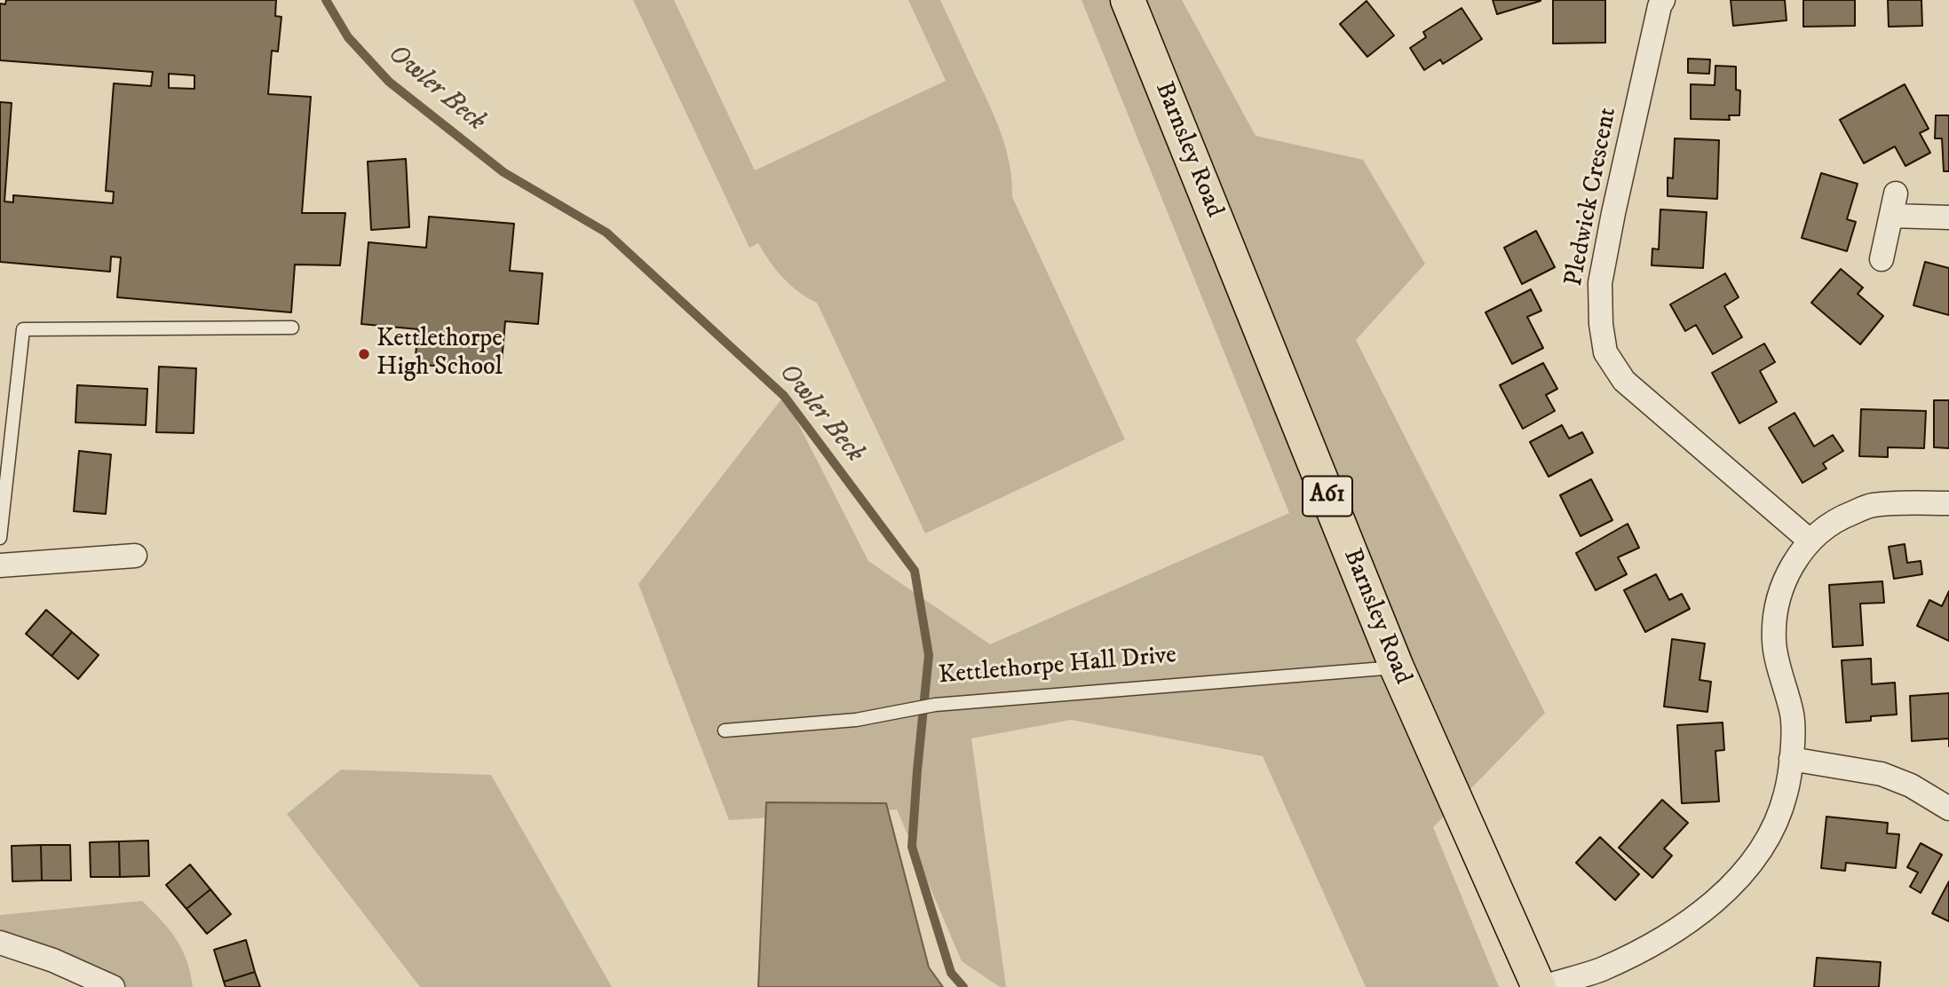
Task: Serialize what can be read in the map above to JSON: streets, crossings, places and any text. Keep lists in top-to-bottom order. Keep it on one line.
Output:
{"streets":{"main road":["Barnsley Road","A61"],"street":["Pledwick Crescent"],"lane":["Kettlethorpe Hall Drive"]},"crossings":[["Barnsley Road","Kettlethorpe Hall Drive"]],"water":["Owler Beck"],"places":["Kettlethorpe High School"]}
